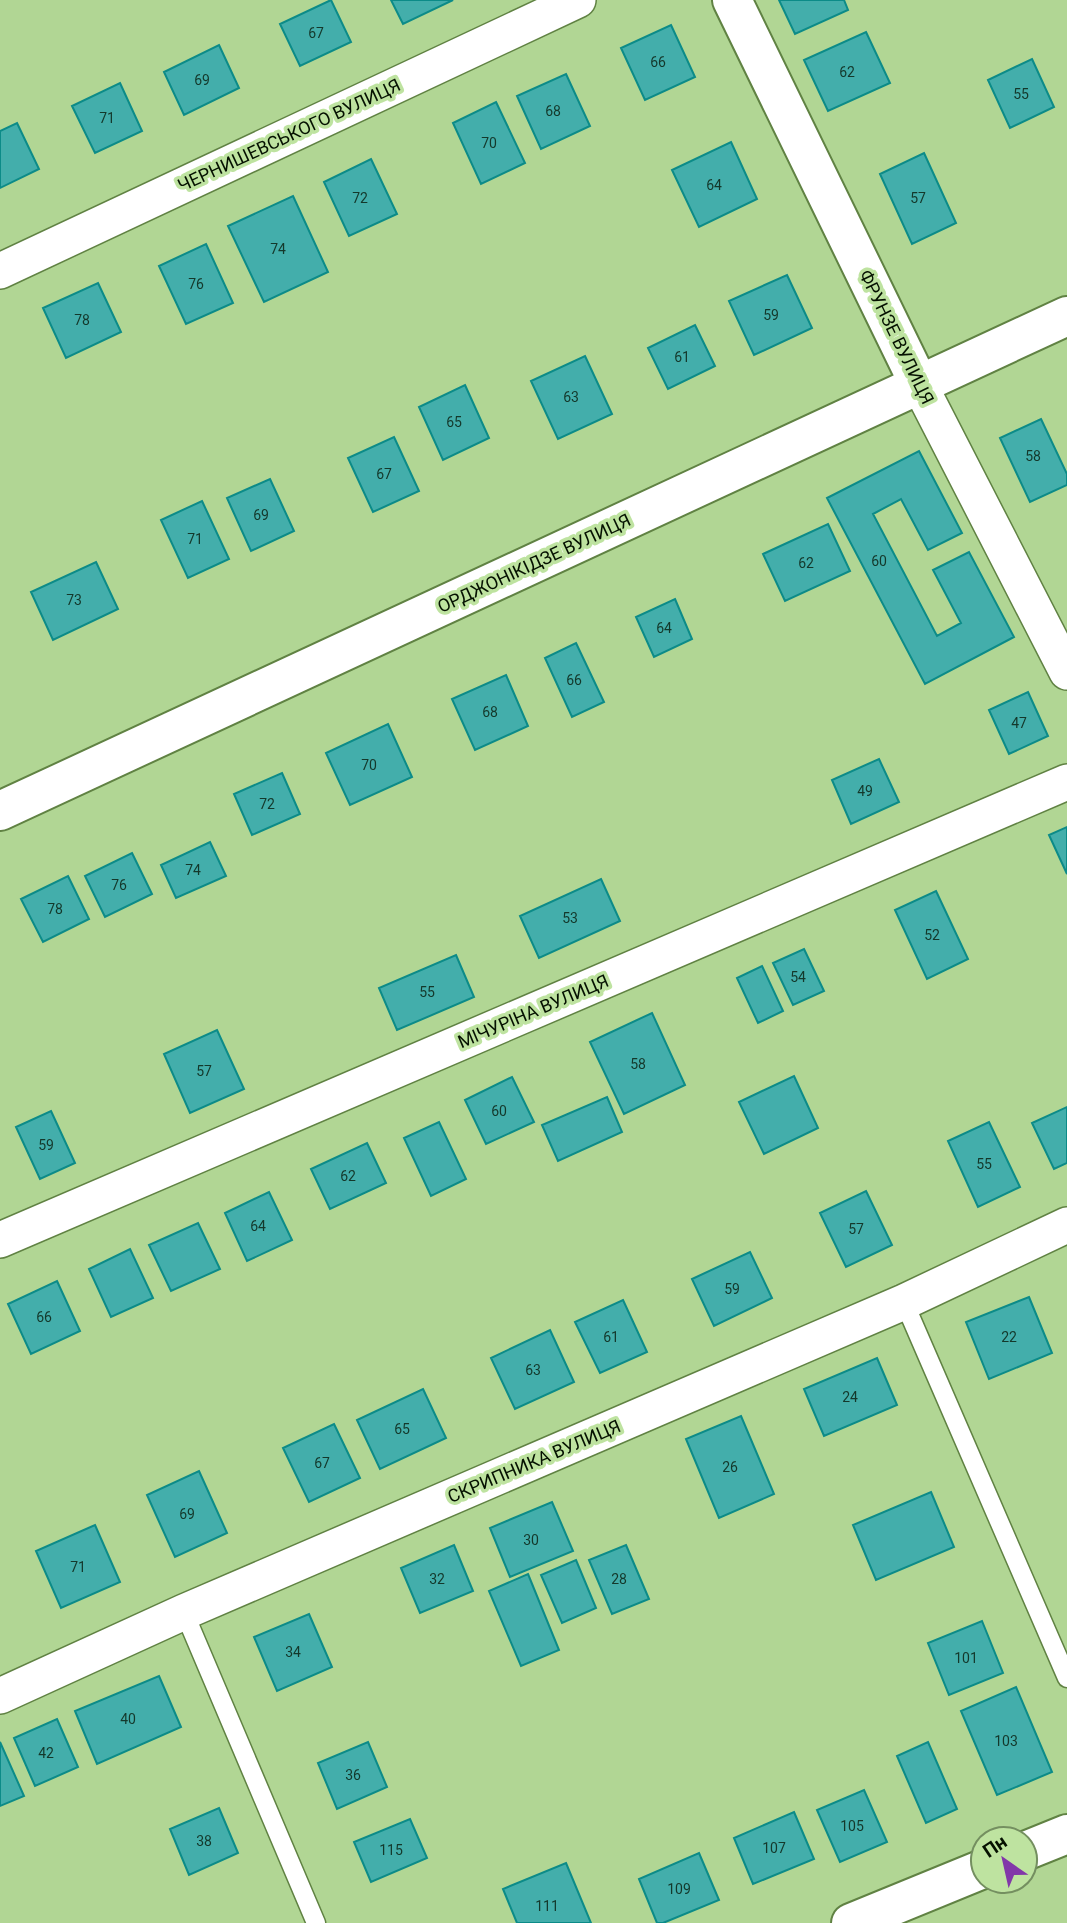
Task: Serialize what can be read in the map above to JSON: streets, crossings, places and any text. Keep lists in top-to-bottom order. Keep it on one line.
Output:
{"streets":{"main road":["ФРУНЗЕ ВУЛИЦЯ","ОРДЖОНІКІДЗЕ ВУЛИЦЯ"],"street":["ЧЕРНИШЕВСЬКОГО ВУЛИЦЯ","МІЧУРІНА ВУЛИЦЯ","СКРИПНИКА ВУЛИЦЯ"]},"crossings":[["ФРУНЗЕ ВУЛИЦЯ","ОРДЖОНІКІДЗЕ ВУЛИЦЯ"]],"house_numbers":["67","66","62","69","55","68","71","70","64","72","57","74","76","59","78","61","63","65","58","67","69","71","60","62","73","64","66","68","47","70","49","72","74","76","78","53","52","54","55","58","57","60","59","55","62","64","57","59","66","61","22","63","24","65","67","26","69","30","71","32","28","34","101","40","103","42","36","105","38","107","115","109","111"],"north":"top left"}
